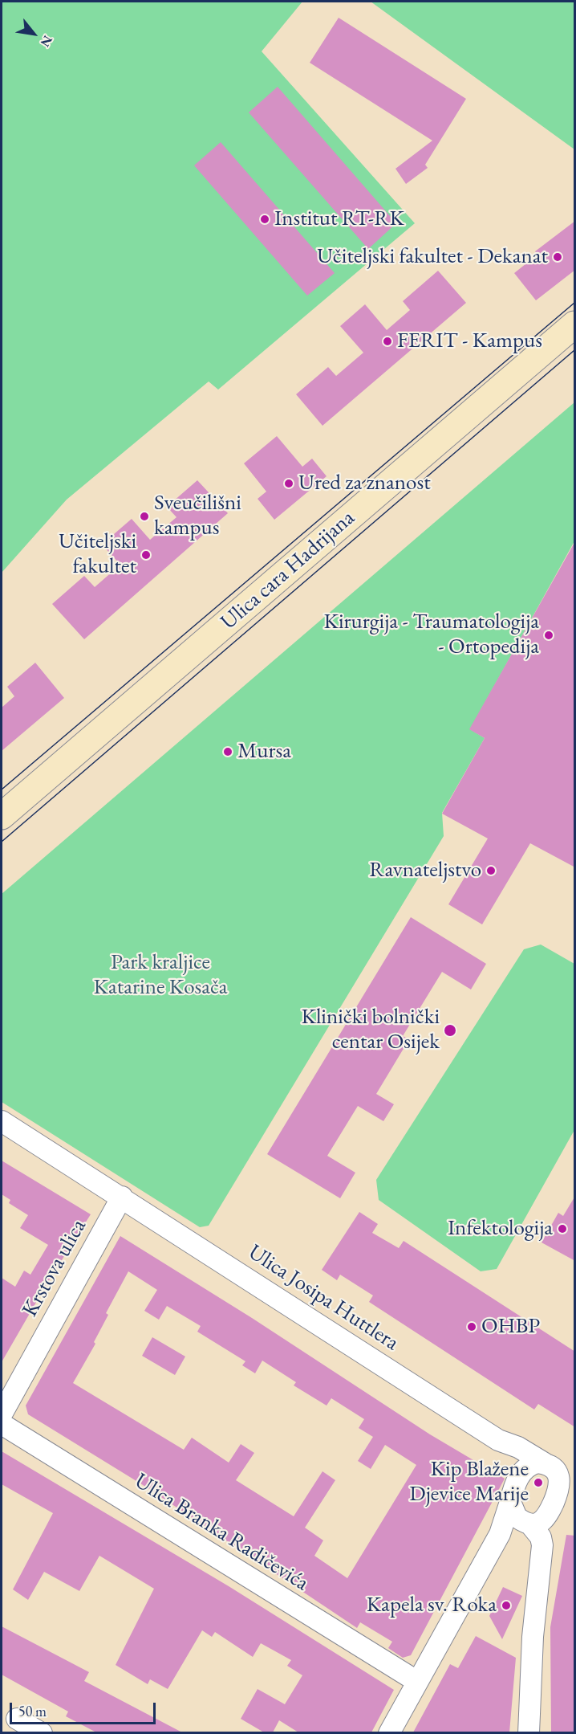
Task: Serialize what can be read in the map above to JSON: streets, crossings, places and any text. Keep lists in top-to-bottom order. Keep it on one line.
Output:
{"streets":{"main road":["Ulica cara Hadrijana"],"street":["Krstova ulica","Ulica Josipa Huttlera","Ulica Branka Radičevića"]},"crossings":[["Krstova ulica","Ulica Josipa Huttlera"]],"parks":["Park kraljice Katarine Kosača"],"places":["Institut RT-RK","Učiteljski fakultet - Dekanat","FERIT - Kampus","Ured za znanost","Sveučilišni kampus","Učiteljski fakultet","Kirurgija - Traumatologija - Ortopedija","Mursa","Ravnateljstvo","Klinički bolnički centar Osijek","Infektologija","OHBP","Kip Blažene Djevice Marije","Kapela sv. Roka"],"scale_bar":"50 m","north":"bottom right"}
